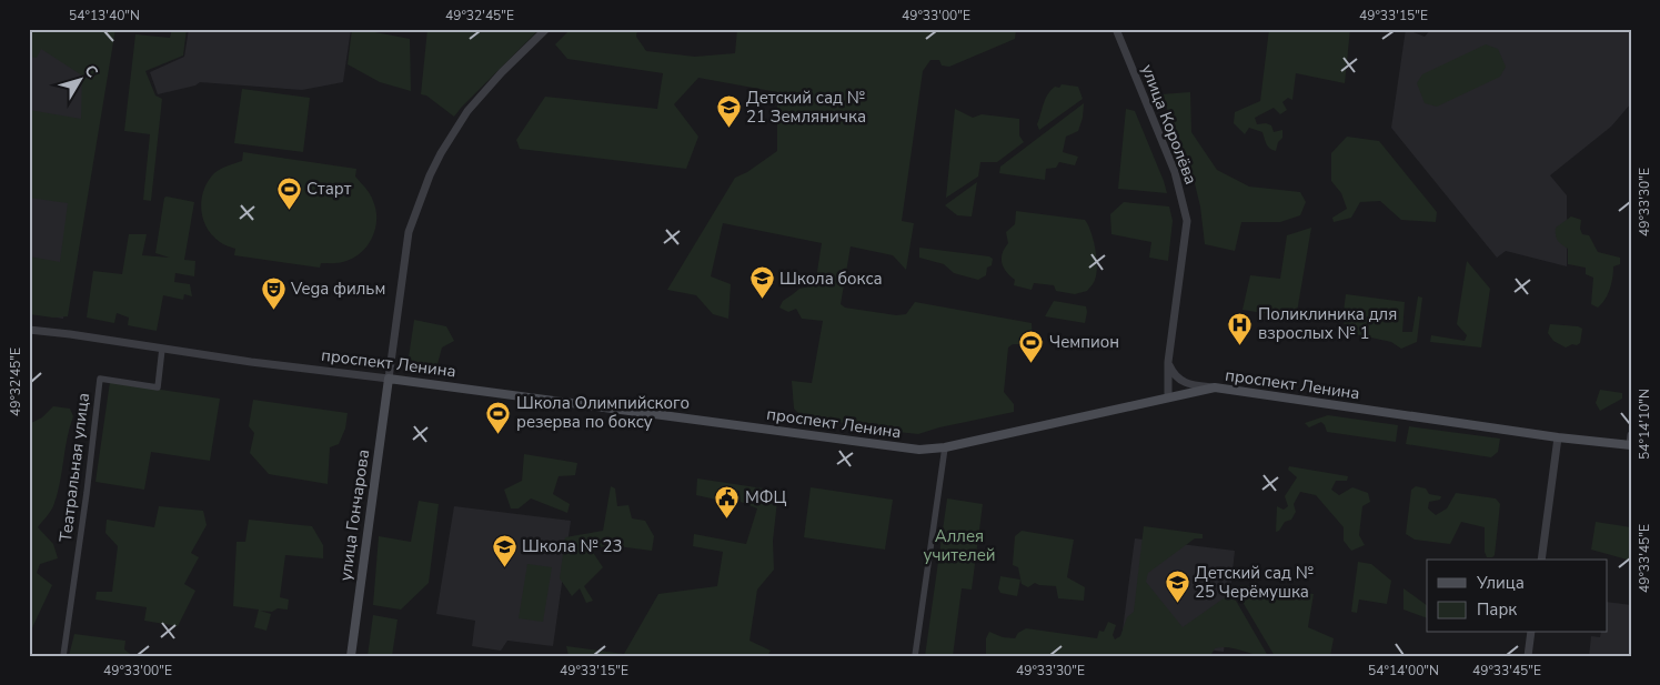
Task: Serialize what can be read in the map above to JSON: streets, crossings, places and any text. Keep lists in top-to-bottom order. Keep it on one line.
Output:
{"streets":{"main road":["проспект Ленина","улица Гончарова"],"street":["улица Королёва","Театральная улица"]},"crossings":[["улица Королёва","проспект Ленина"],["проспект Ленина","Театральная улица"],["проспект Ленина","улица Гончарова"]],"parks":["Аллея учителей"],"places":{"school or university":["Детский сад № 21 Земляничка","Школа бокса","Школа № 23","Детский сад № 25 Черёмушка"],"sports":["Старт","Чемпион","Школа Олимпийского резерва по боксу"],"theatre":["Vega фильм"],"hospital":["Поликлиника для взрослых № 1"],"public building":["МФЦ"]},"legend":["Улица","Парк"],"north":"top right","coordinates":["54°13'40\"N","49°32'45\"E","49°33'00\"E","49°33'15\"E","49°33'30\"E","54°14'10\"N","49°33'45\"E","54°14'00\"N"]}
